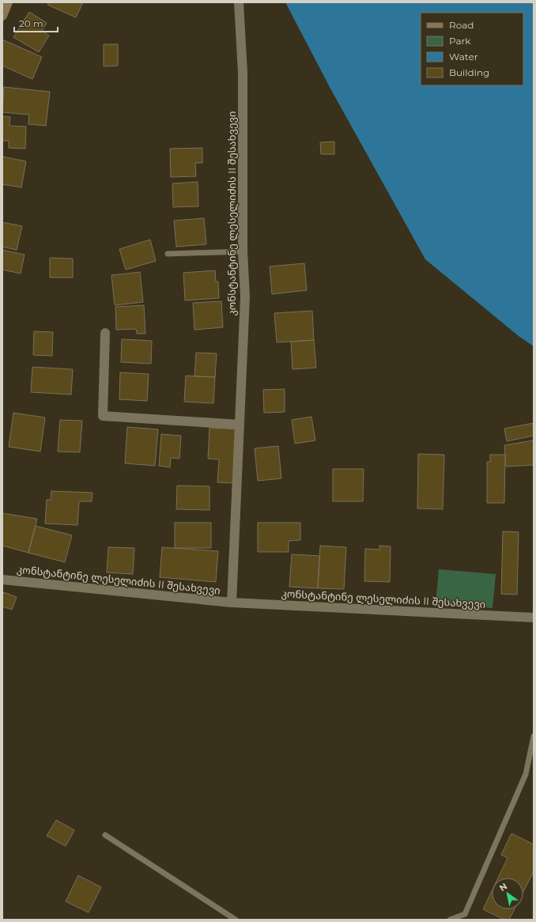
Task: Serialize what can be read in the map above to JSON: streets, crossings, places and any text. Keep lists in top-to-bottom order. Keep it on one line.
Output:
{"streets":{"street":["კონსტანტინე ლესელიძის II შესახვევი"]},"legend":["Road","Park","Water","Building"],"scale_bar":"20 m","north":"top left"}
